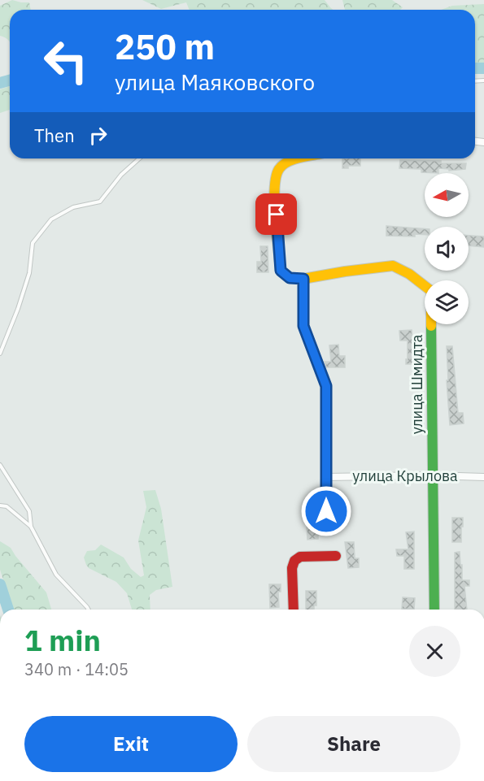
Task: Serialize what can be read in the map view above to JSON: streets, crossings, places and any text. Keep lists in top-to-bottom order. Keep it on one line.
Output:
{"streets":{"street":["улица Шмидта","улица Крылова"]},"crossings":[["улица Шмидта","улица Крылова"]],"north":"left","page":{"turn":["250 m","улица Маяковского"],"then":"Then","heading":["1 min","340 m · 14:05"],"buttons":["Exit","Share"]}}
